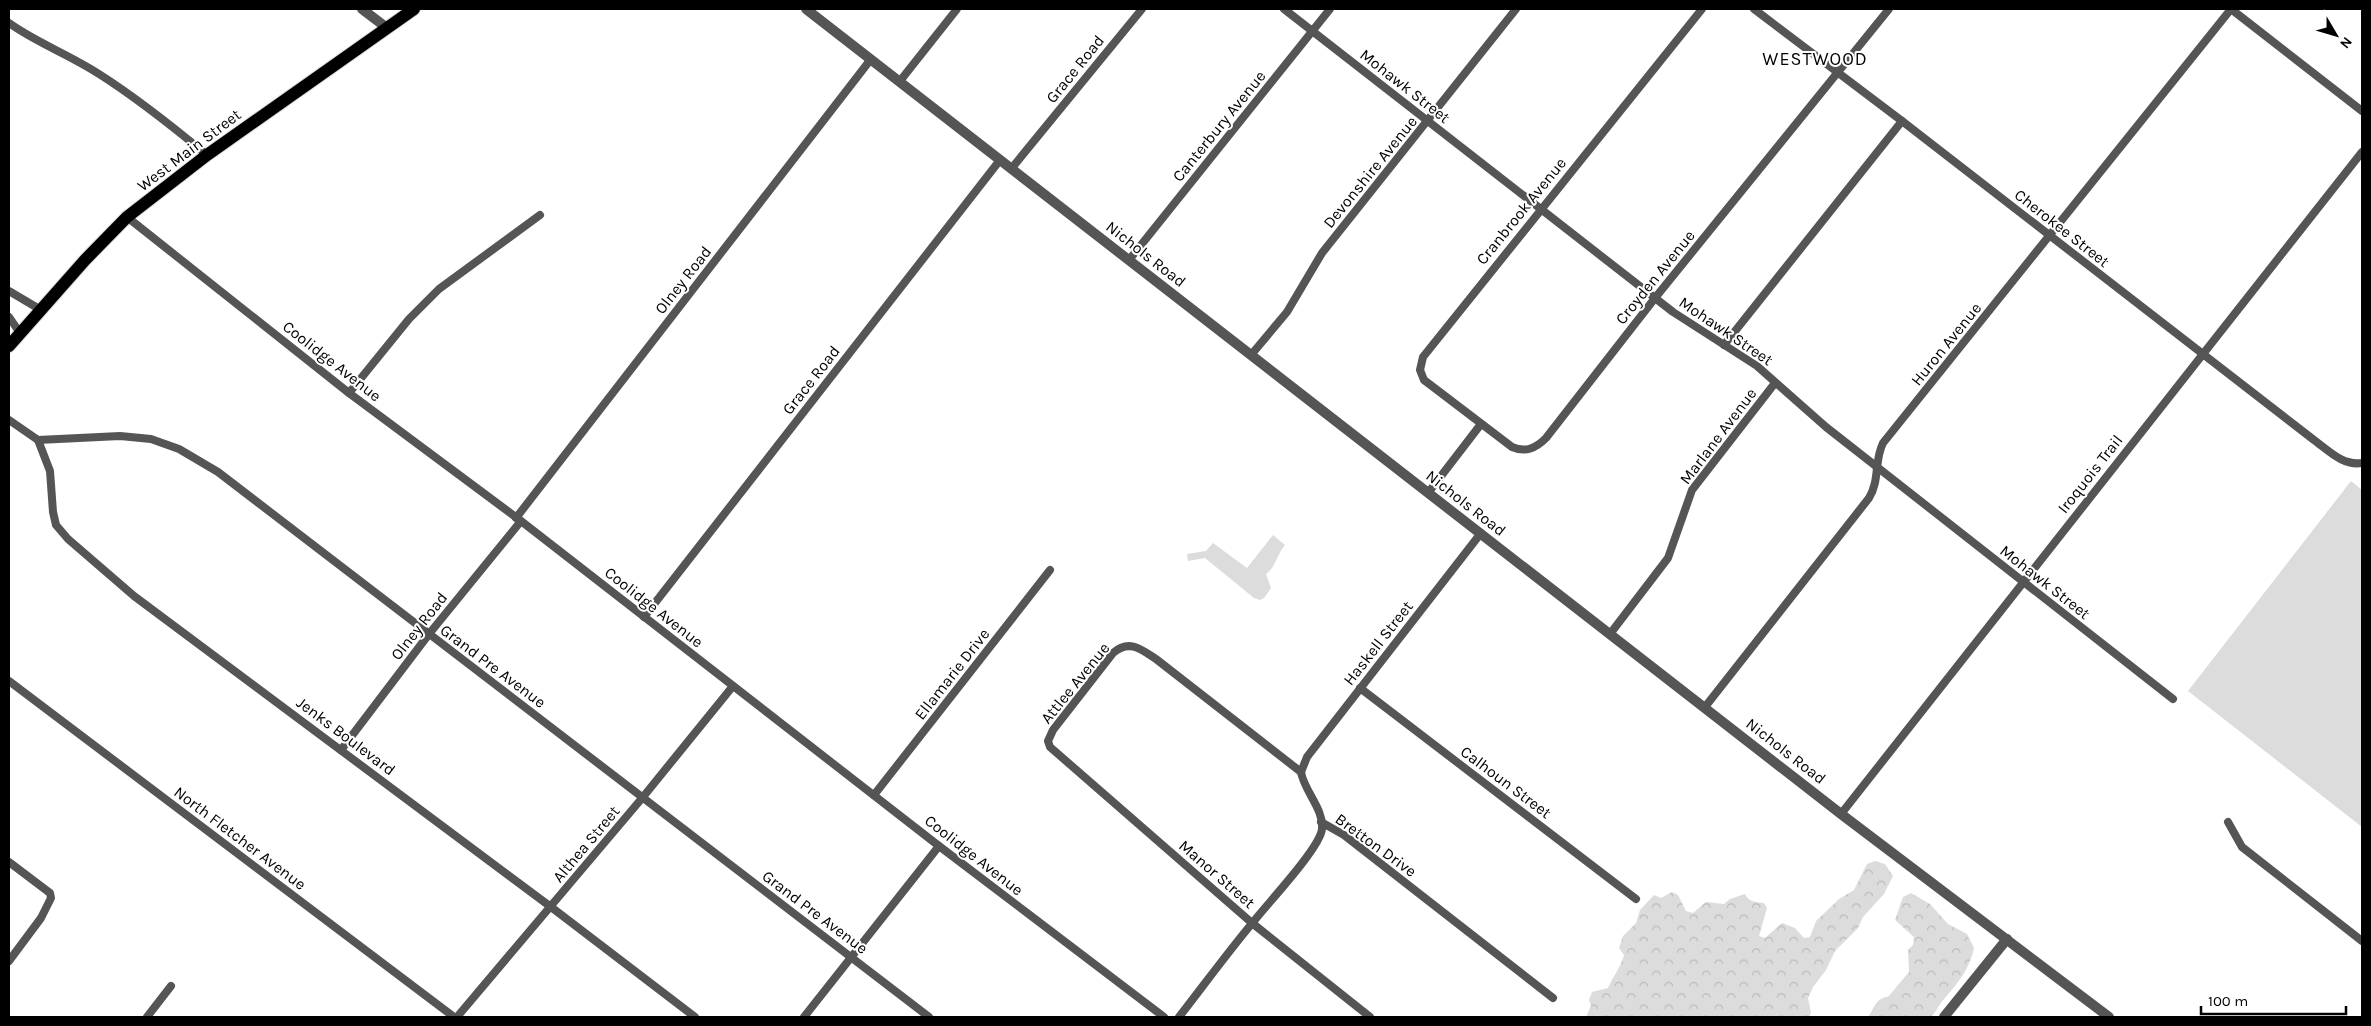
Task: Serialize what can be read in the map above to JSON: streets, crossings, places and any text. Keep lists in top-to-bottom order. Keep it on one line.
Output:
{"streets":{"main road":["West Main Street"],"street":["Grace Road","Mohawk Street","Canterbury Avenue","Devonshire Avenue","Cranbrook Avenue","Cherokee Street","Nichols Road","Croyden Avenue","Olney Road","Huron Avenue","Coolidge Avenue","Marlane Avenue","Iroquois Trail","Haskell Street","Grand Pre Avenue","Ellamarie Drive","Attlee Avenue","Jenks Boulevard","Calhoun Street","North Fletcher Avenue","Althea Street","Bretton Drive","Manor Street"]},"crossings":[["Grace Road","Nichols Road"],["Grace Road","Coolidge Avenue"],["Mohawk Street","Canterbury Avenue"],["Mohawk Street","Devonshire Avenue"],["Mohawk Street","Cranbrook Avenue"],["Mohawk Street","Croyden Avenue"],["Mohawk Street","Huron Avenue"],["Mohawk Street","Marlane Avenue"],["Mohawk Street","Iroquois Trail"],["Canterbury Avenue","Nichols Road"],["West Main Street","Coolidge Avenue"],["Devonshire Avenue","Nichols Road"],["Cranbrook Avenue","Croyden Avenue"],["Cherokee Street","Croyden Avenue"],["Cherokee Street","Huron Avenue"],["Cherokee Street","Iroquois Trail"],["Nichols Road","Olney Road"],["Nichols Road","Huron Avenue"],["Nichols Road","Marlane Avenue"],["Nichols Road","Iroquois Trail"],["Nichols Road","Haskell Street"],["Olney Road","Coolidge Avenue"],["Olney Road","Grand Pre Avenue"],["Olney Road","Jenks Boulevard"],["Coolidge Avenue","Ellamarie Drive"],["Coolidge Avenue","Althea Street"],["Haskell Street","Attlee Avenue"],["Haskell Street","Calhoun Street"],["Haskell Street","Bretton Drive"],["Grand Pre Avenue","Jenks Boulevard"],["Grand Pre Avenue","Althea Street"],["Attlee Avenue","Bretton Drive"],["Attlee Avenue","Manor Street"],["Jenks Boulevard","Althea Street"],["North Fletcher Avenue","Althea Street"]],"districts":["WESTWOOD"],"scale_bar":"100 m","north":"bottom right"}
